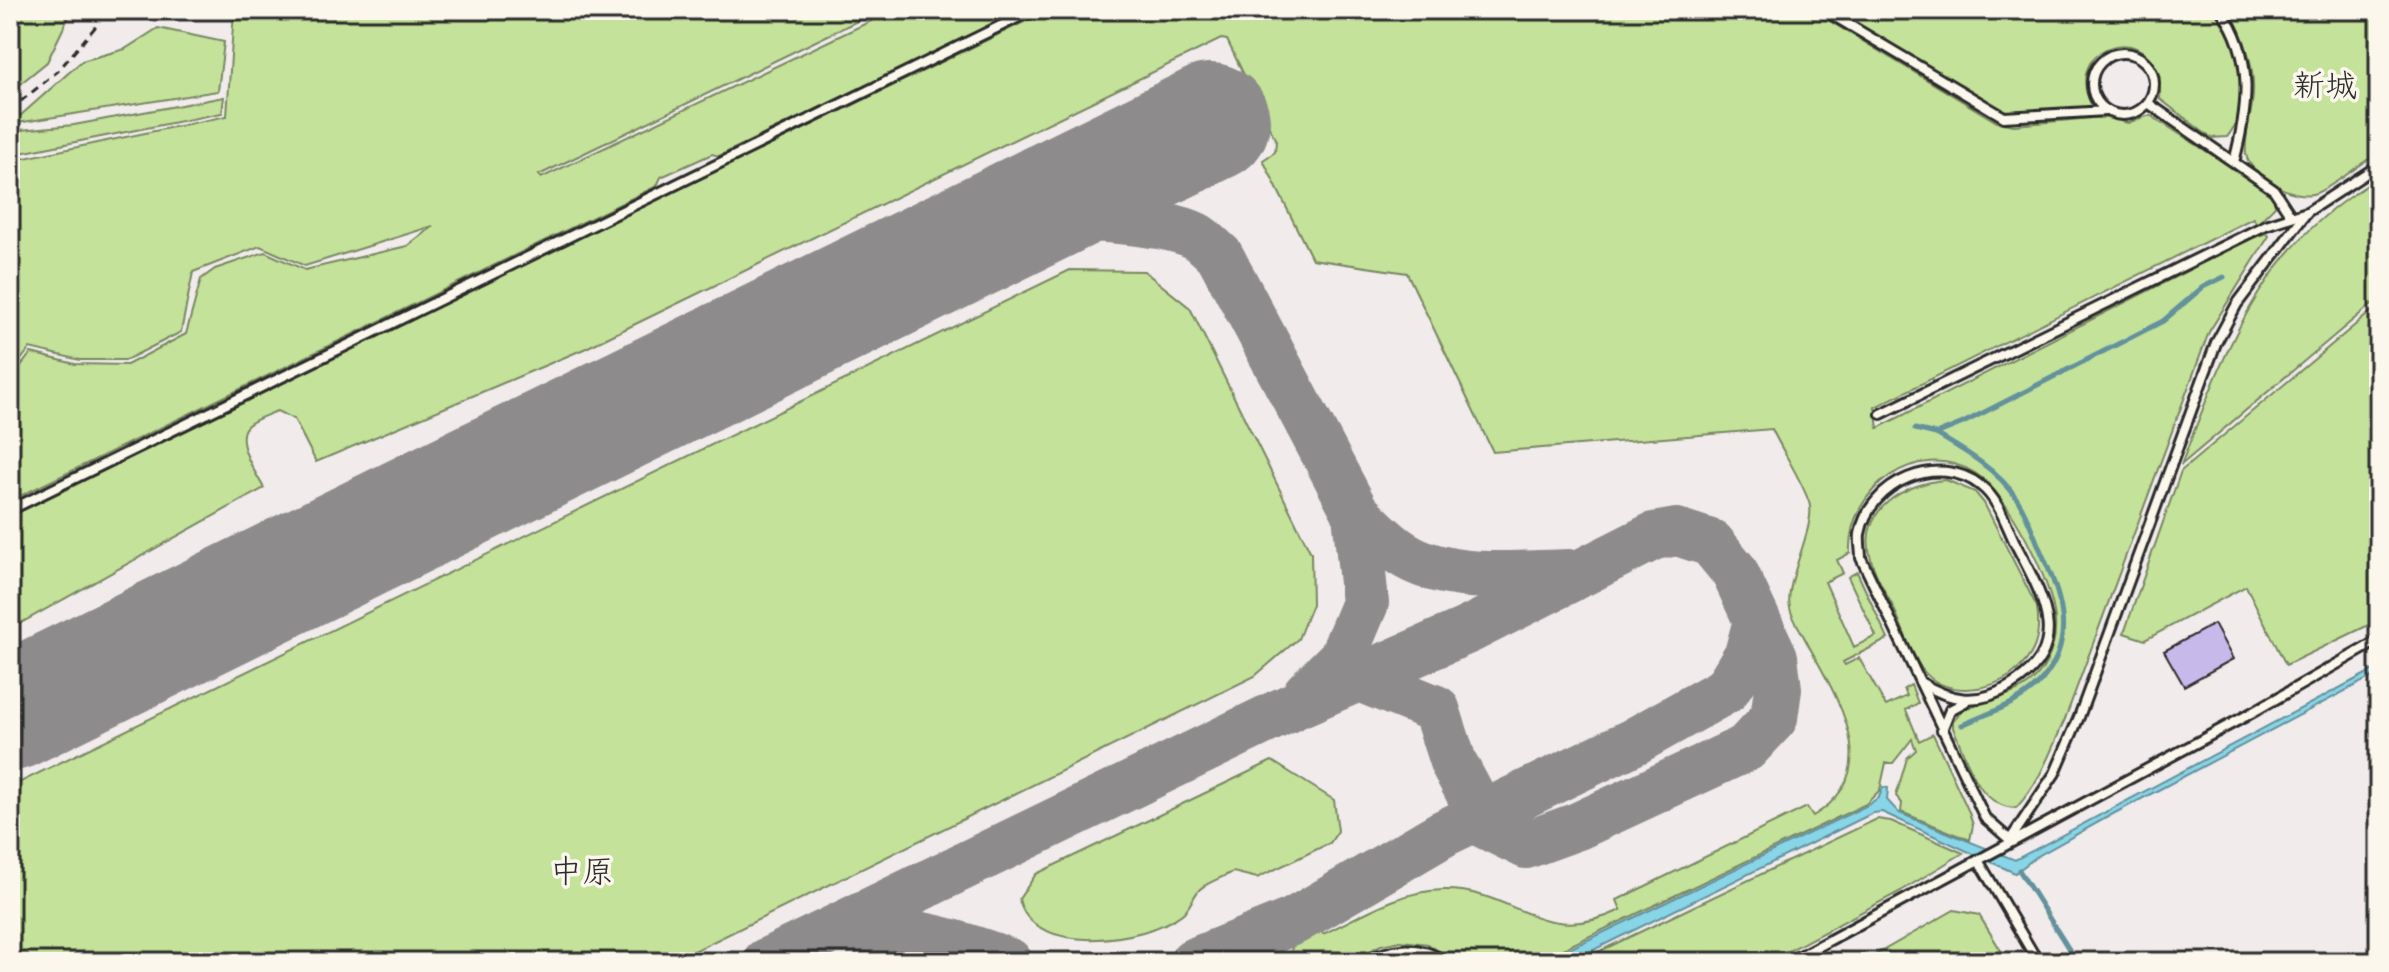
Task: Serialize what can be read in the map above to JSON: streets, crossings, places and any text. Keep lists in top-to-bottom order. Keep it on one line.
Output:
{"districts":["新城","中原"]}
